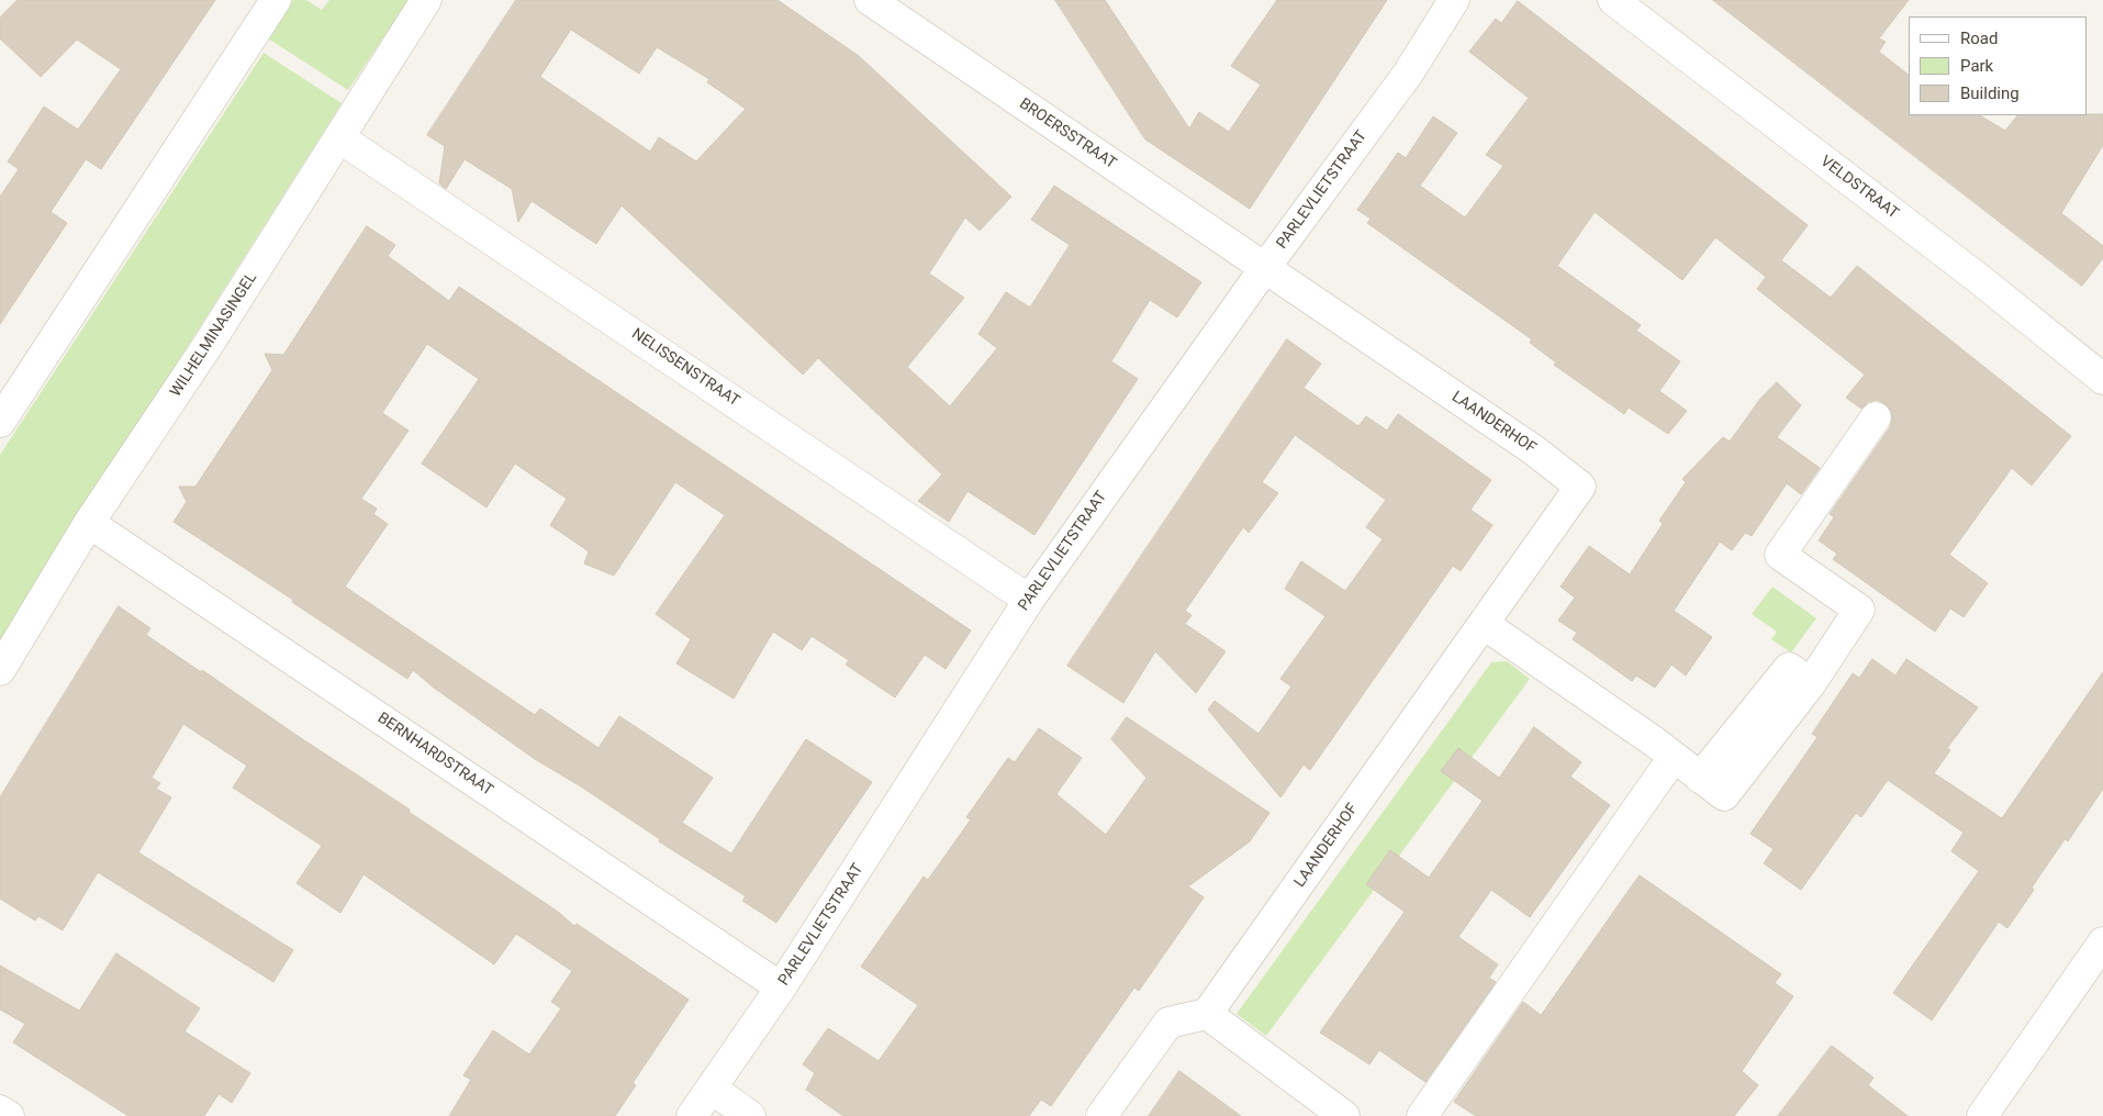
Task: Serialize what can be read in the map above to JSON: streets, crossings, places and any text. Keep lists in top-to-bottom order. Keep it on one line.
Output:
{"streets":{"street":["BROERSSTRAAT","VELDSTRAAT","PARLEVLIETSTRAAT","WILHELMINASINGEL","NELISSENSTRAAT","LAANDERHOF","BERNHARDSTRAAT"]},"crossings":[["BROERSSTRAAT","PARLEVLIETSTRAAT"],["BROERSSTRAAT","LAANDERHOF"],["PARLEVLIETSTRAAT","NELISSENSTRAAT"],["PARLEVLIETSTRAAT","LAANDERHOF"],["PARLEVLIETSTRAAT","BERNHARDSTRAAT"],["WILHELMINASINGEL","NELISSENSTRAAT"],["WILHELMINASINGEL","BERNHARDSTRAAT"]],"legend":["Road","Park","Building"]}
